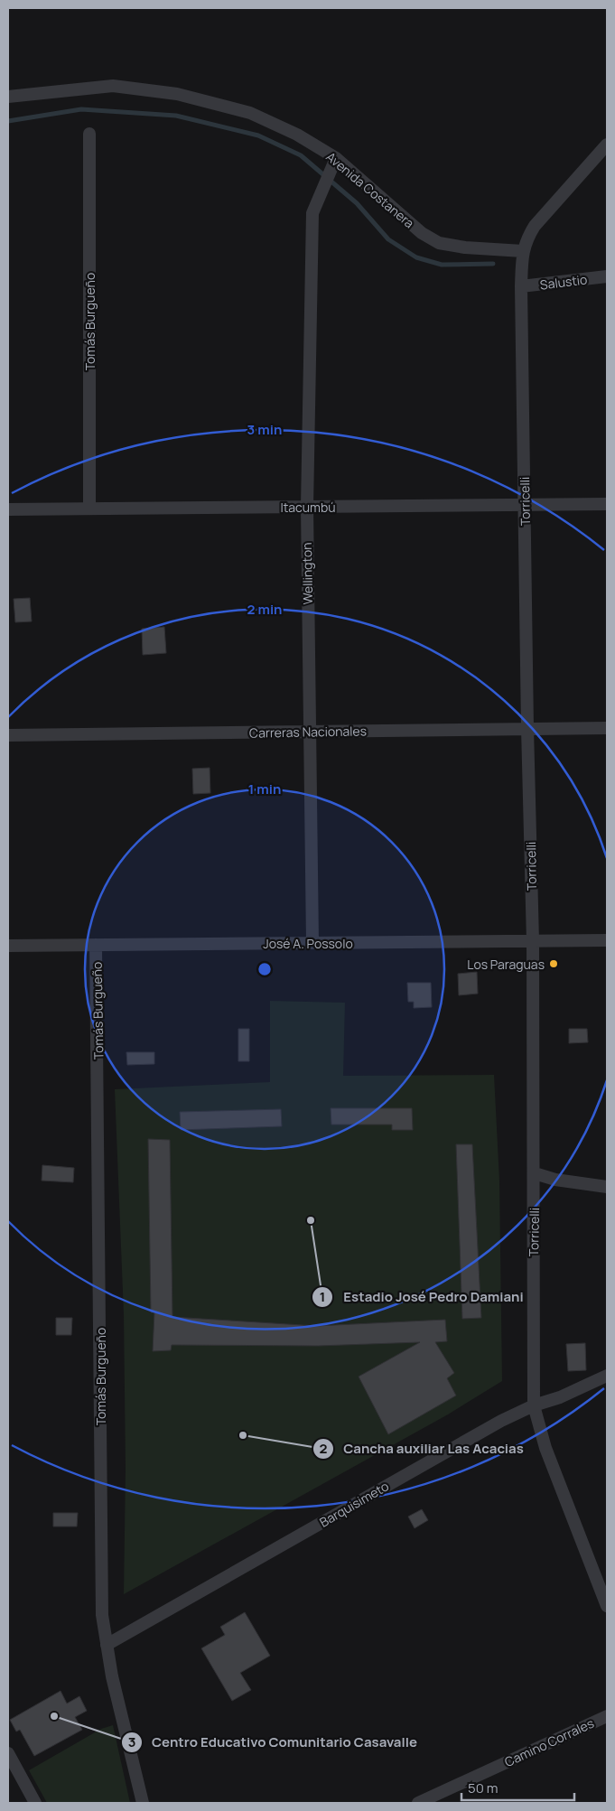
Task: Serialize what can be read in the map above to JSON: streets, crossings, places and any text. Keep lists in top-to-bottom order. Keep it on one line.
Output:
{"streets":{"street":["Avenida Costanera","Salustio","Tomás Burgueño","Torricelli","Itacumbú","Wellington","Carreras Nacionales","José A. Possolo","Barquisimeto","Camino Corrales"]},"crossings":[["Avenida Costanera","Torricelli"],["Avenida Costanera","Wellington"],["Salustio","Torricelli"],["Tomás Burgueño","Itacumbú"],["Tomás Burgueño","José A. Possolo"],["Tomás Burgueño","Barquisimeto"],["Torricelli","Itacumbú"],["Torricelli","Carreras Nacionales"],["Torricelli","José A. Possolo"],["Torricelli","Barquisimeto"],["Itacumbú","Wellington"],["Wellington","Carreras Nacionales"],["Wellington","José A. Possolo"]],"places":["Los Paraguas","Estadio José Pedro Damiani","Cancha auxiliar Las Acacias","Centro Educativo Comunitario Casavalle"],"scale_bar":"50 m","rings":["3 min","2 min","1 min"]}
